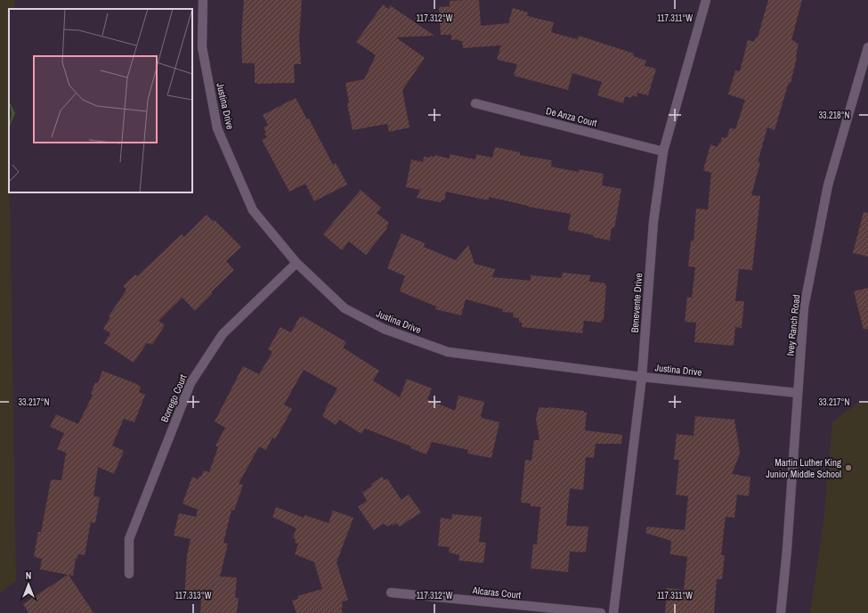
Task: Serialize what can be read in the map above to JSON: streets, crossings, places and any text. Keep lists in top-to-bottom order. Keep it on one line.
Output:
{"streets":{"street":["Justina Drive","De Anza Court","Benevente Drive","Ivey Ranch Road","Borrego Court","Alcaras Court"]},"crossings":[["Justina Drive","Benevente Drive"],["Justina Drive","Ivey Ranch Road"],["Justina Drive","Borrego Court"],["De Anza Court","Benevente Drive"]],"places":["Martin Luther King Junior Middle School"],"north":"top","coordinates":["117.312°W","117.311°W","33.218°N","33.217°N","117.313°W"]}
